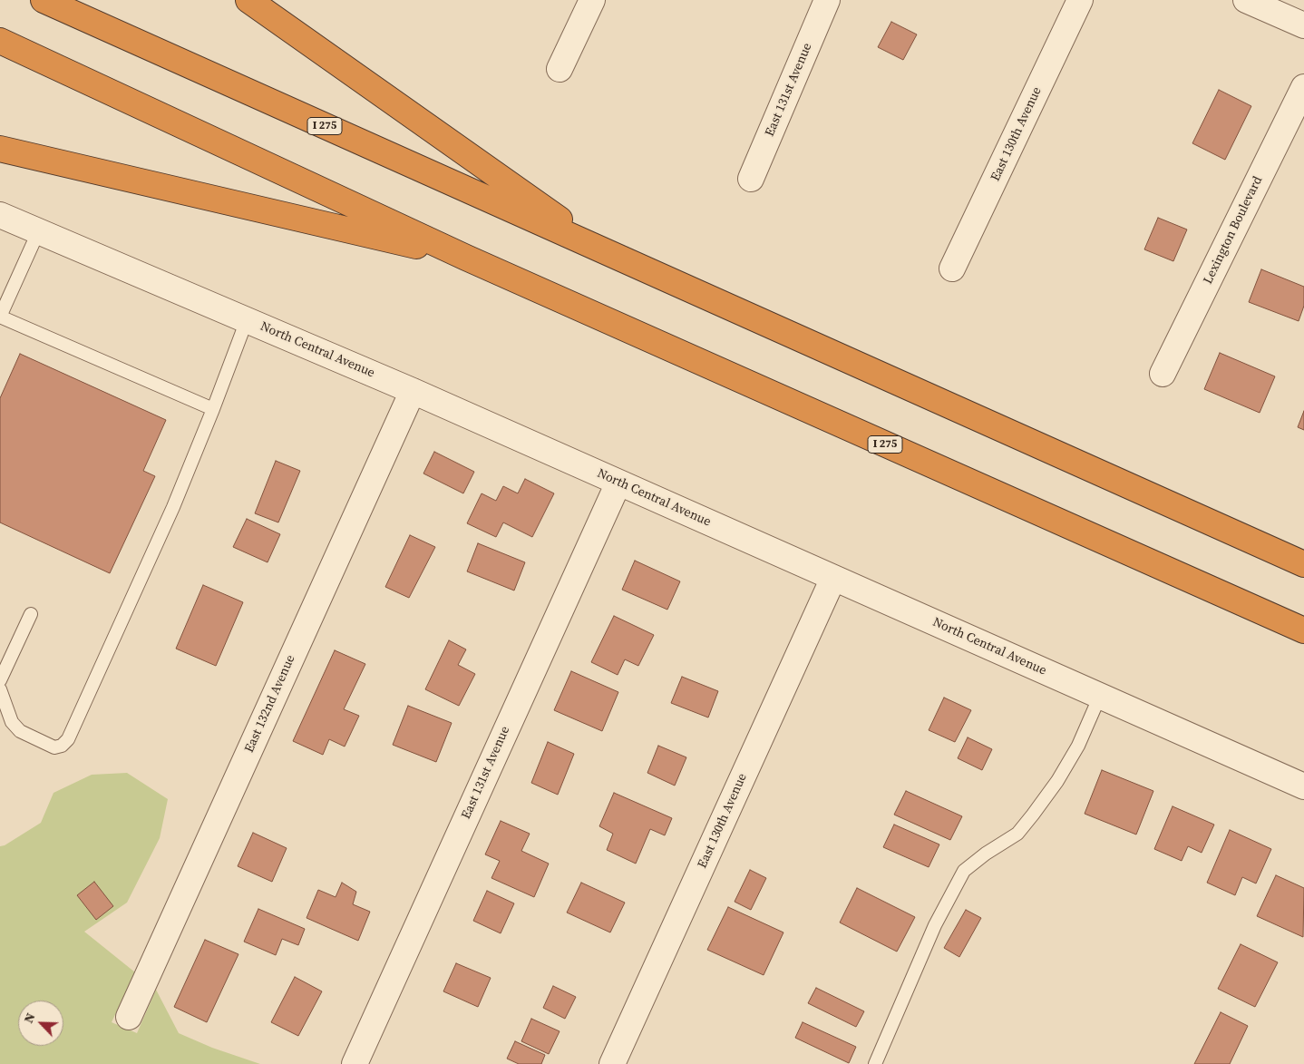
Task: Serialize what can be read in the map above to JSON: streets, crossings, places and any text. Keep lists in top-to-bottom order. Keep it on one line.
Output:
{"streets":{"highway":["I 275"],"street":["East 131st Avenue","East 130th Avenue","Lexington Boulevard","North Central Avenue","East 132nd Avenue"]},"crossings":[["East 131st Avenue","North Central Avenue"],["East 130th Avenue","North Central Avenue"],["North Central Avenue","East 132nd Avenue"]],"north":"top left"}
